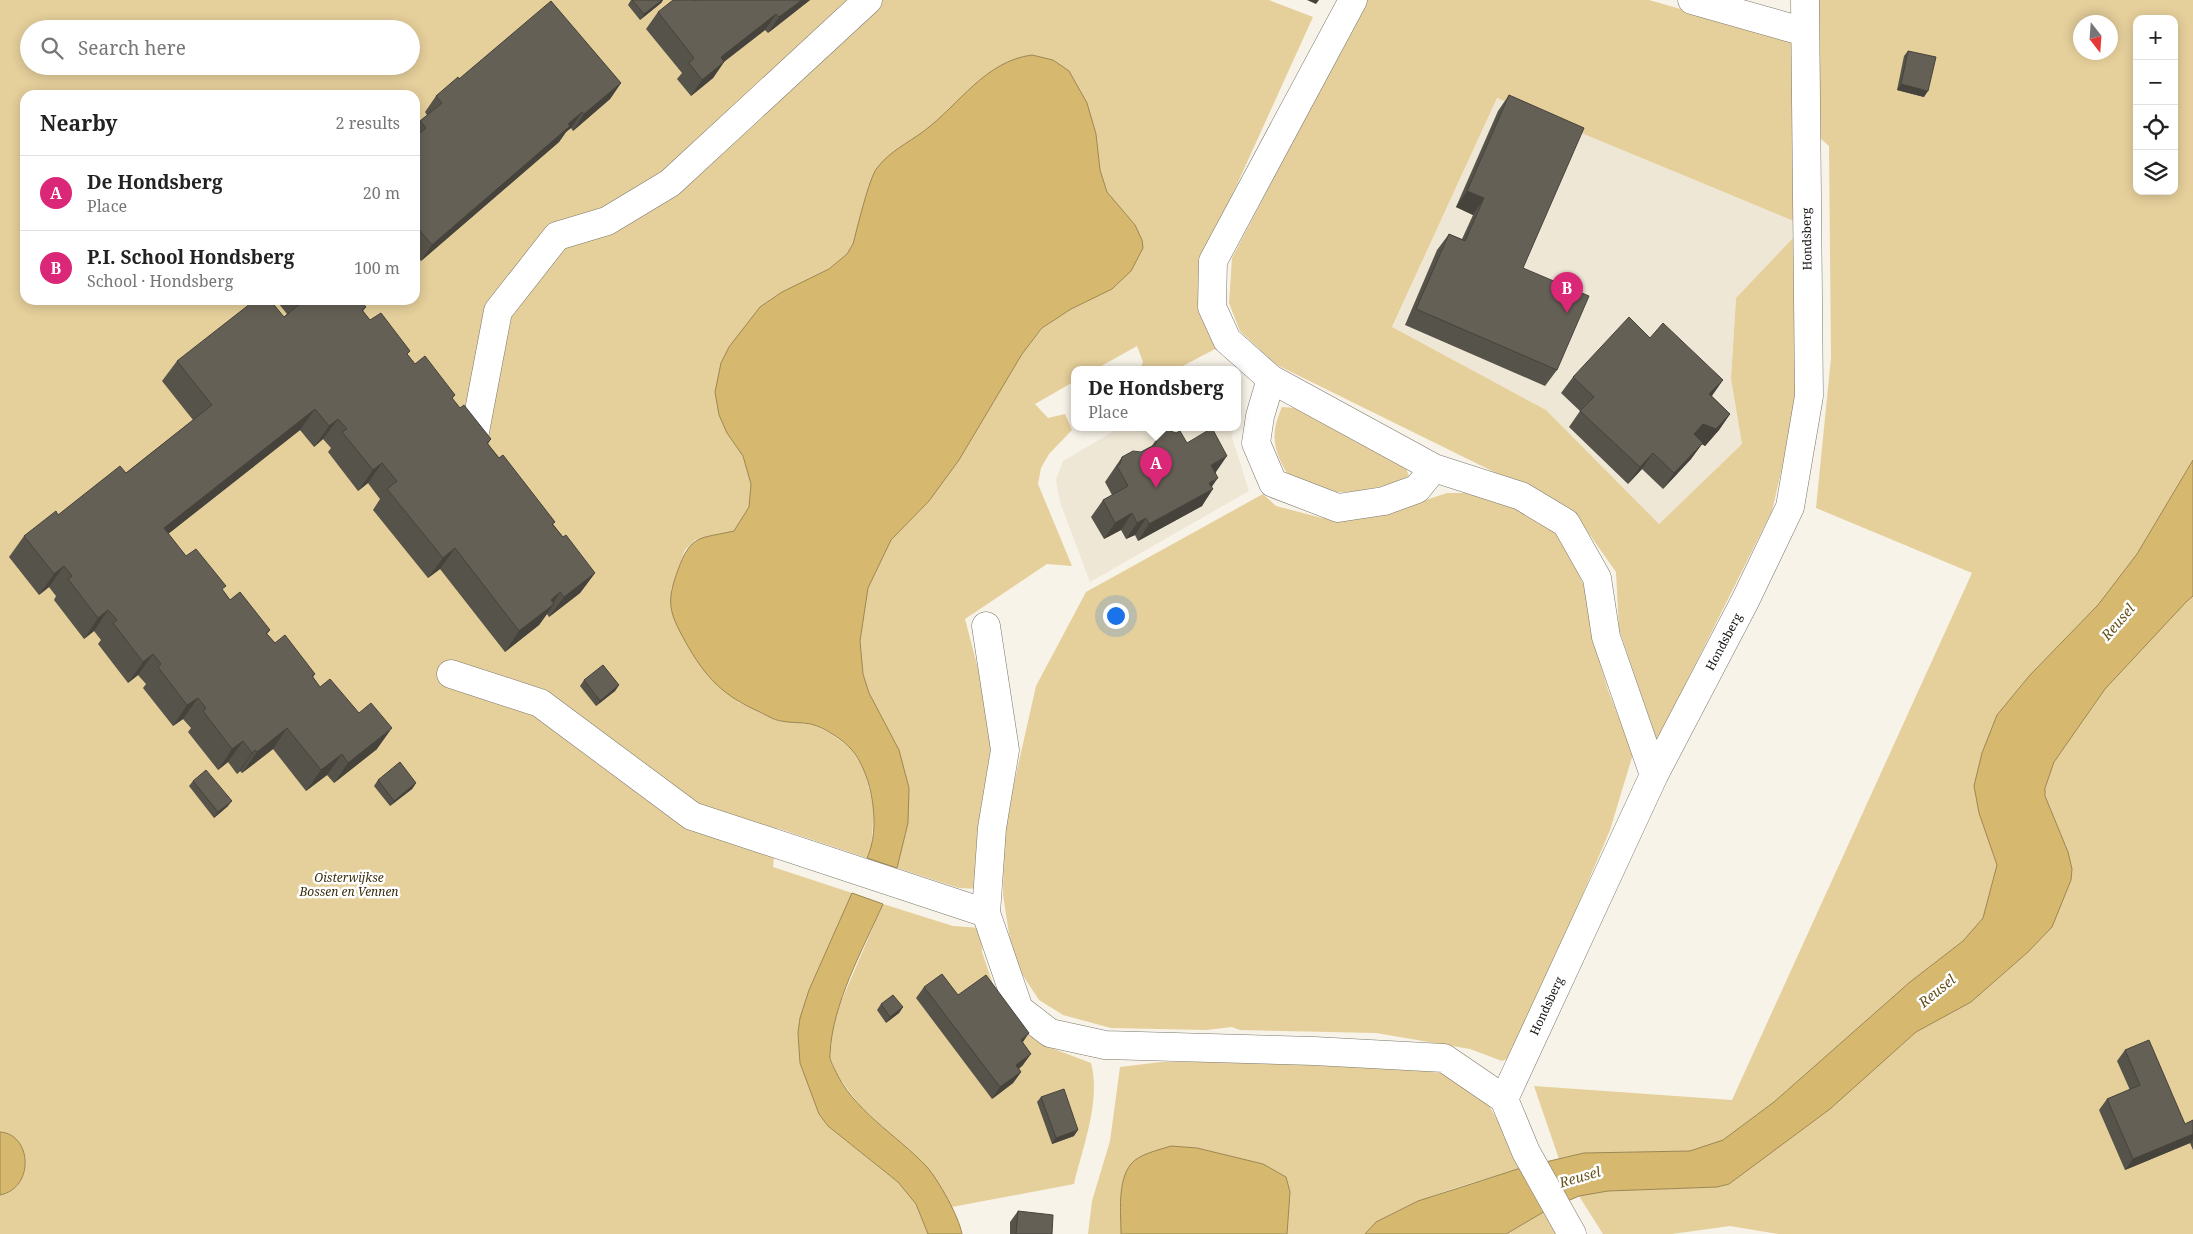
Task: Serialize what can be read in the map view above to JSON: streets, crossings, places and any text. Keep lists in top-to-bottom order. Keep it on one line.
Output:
{"streets":{"street":["Hondsberg"]},"water":["Reusel"],"parks":["Oisterwijkse Bossen en Vennen"],"north":"bottom","page":{"map_buttons":["+","−"],"search":"Search here","heading":["Nearby","2 results"],"list":[{"mark":"A","name":"De Hondsberg","note":"Place","value":"20 m"},{"mark":"B","name":"P.I. School Hondsberg","note":"School · Hondsberg","value":"100 m"}],"pins":["B","A"],"popup":["De Hondsberg","Place"]}}
